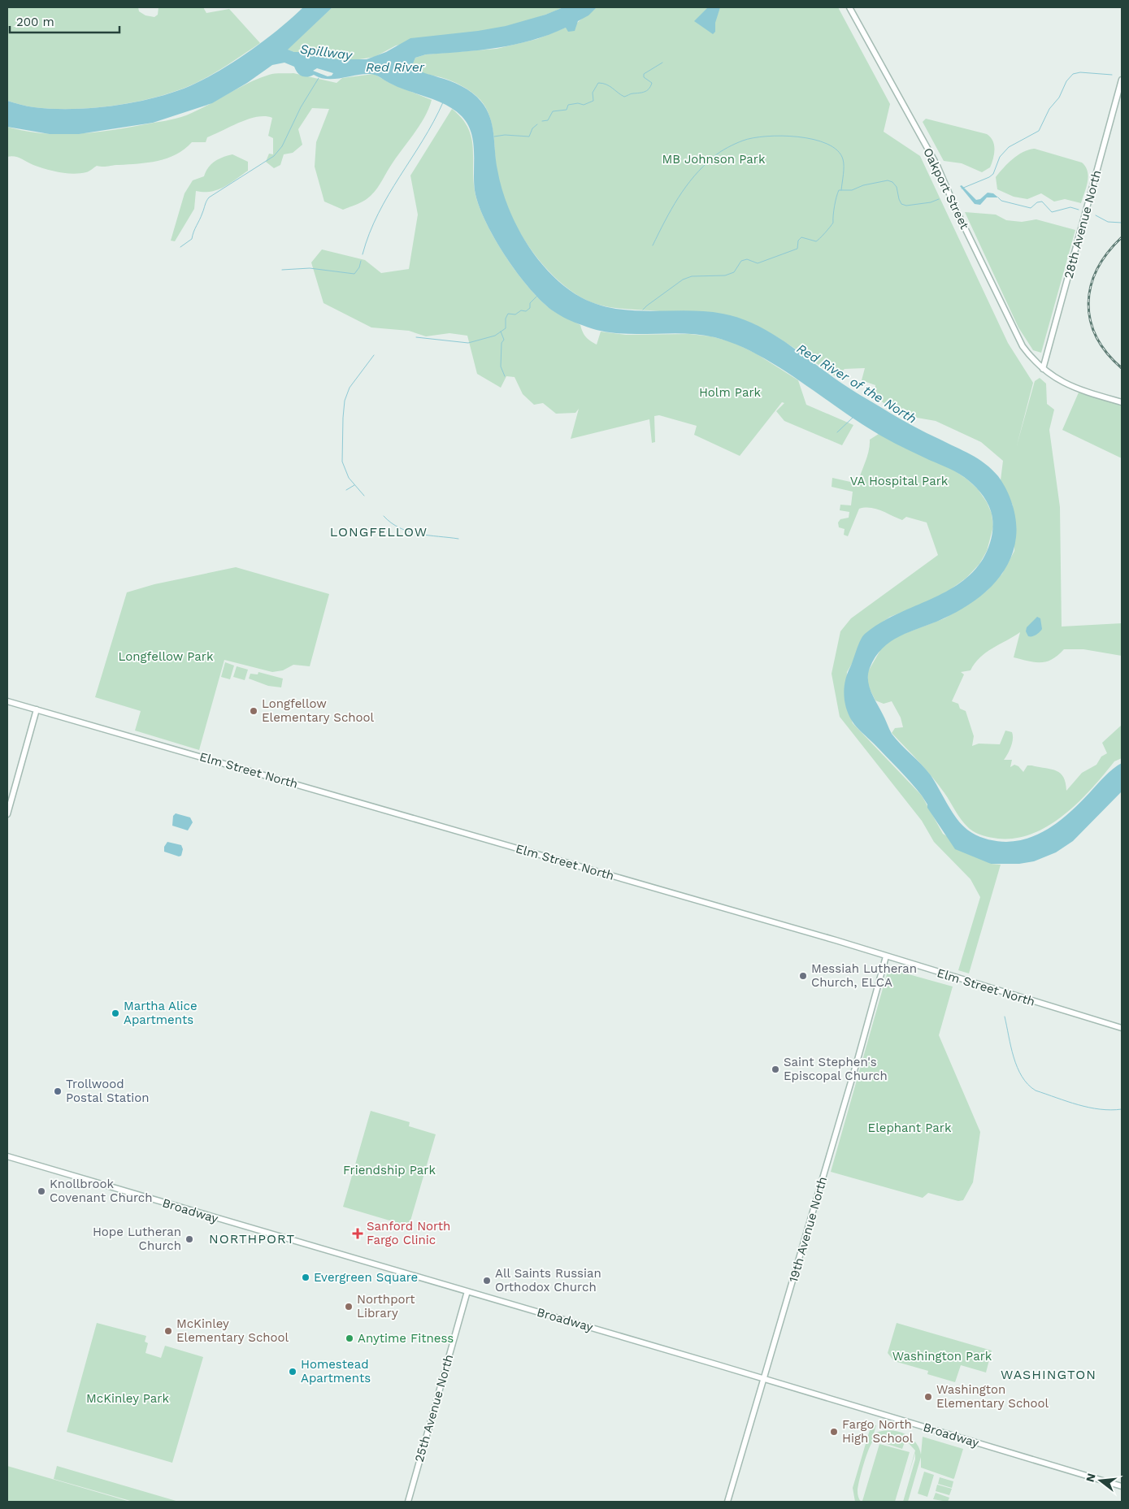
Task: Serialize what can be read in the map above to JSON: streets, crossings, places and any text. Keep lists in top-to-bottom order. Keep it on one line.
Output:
{"streets":{"street":["Oakport Street","28th Avenue North","Elm Street North","Broadway","19th Avenue North","25th Avenue North"]},"crossings":[["Oakport Street","28th Avenue North"],["Elm Street North","19th Avenue North"],["Broadway","19th Avenue North"],["Broadway","25th Avenue North"]],"districts":["LONGFELLOW","NORTHPORT","WASHINGTON"],"water":["Spillway","Red River","Red River of the North"],"parks":["MB Johnson Park","Holm Park","VA Hospital Park","Longfellow Park","Elephant Park","Friendship Park","Washington Park","McKinley Park"],"places":{"other":["Longfellow Elementary School","Messiah Lutheran Church, ELCA","Martha Alice Apartments","Saint Stephen's Episcopal Church","Trollwood Postal Station","Knollbrook Covenant Church","Hope Lutheran Church","Evergreen Square","All Saints Russian Orthodox Church","Northport Library","McKinley Elementary School","Anytime Fitness","Homestead Apartments","Washington Elementary School","Fargo North High School"],"health":["Sanford North Fargo Clinic"]},"scale_bar":"200 m","north":"left"}
